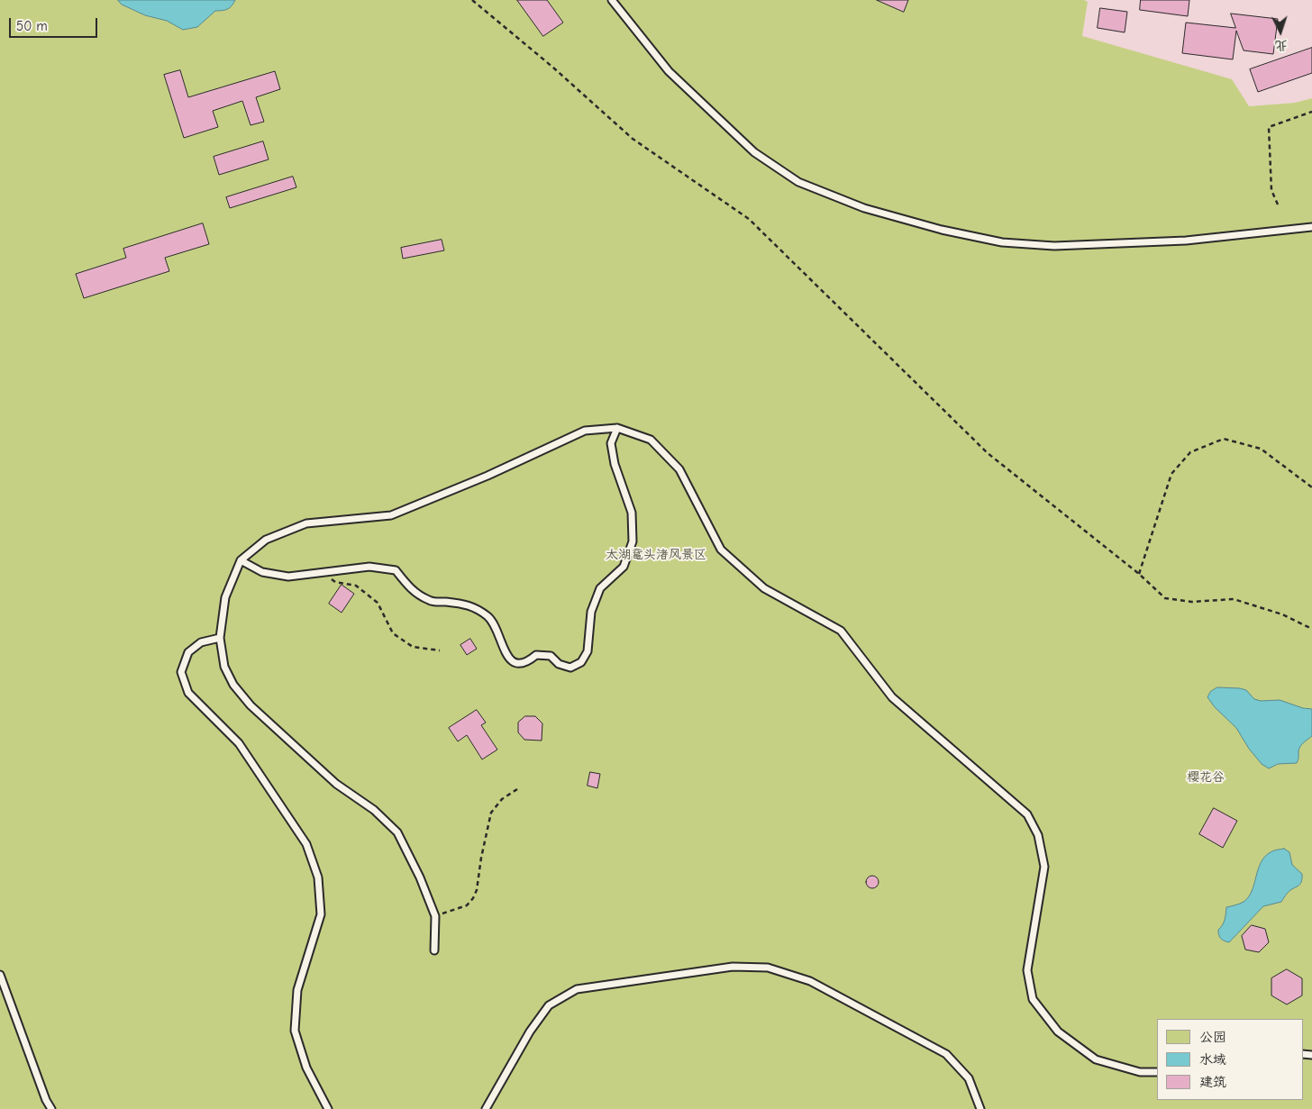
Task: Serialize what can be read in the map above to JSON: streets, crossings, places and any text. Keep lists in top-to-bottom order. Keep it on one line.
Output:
{"parks":["太湖鼋头渚风景区","樱花谷"],"legend":["公园","水域","建筑"],"scale_bar":"50 m","north":"bottom"}
